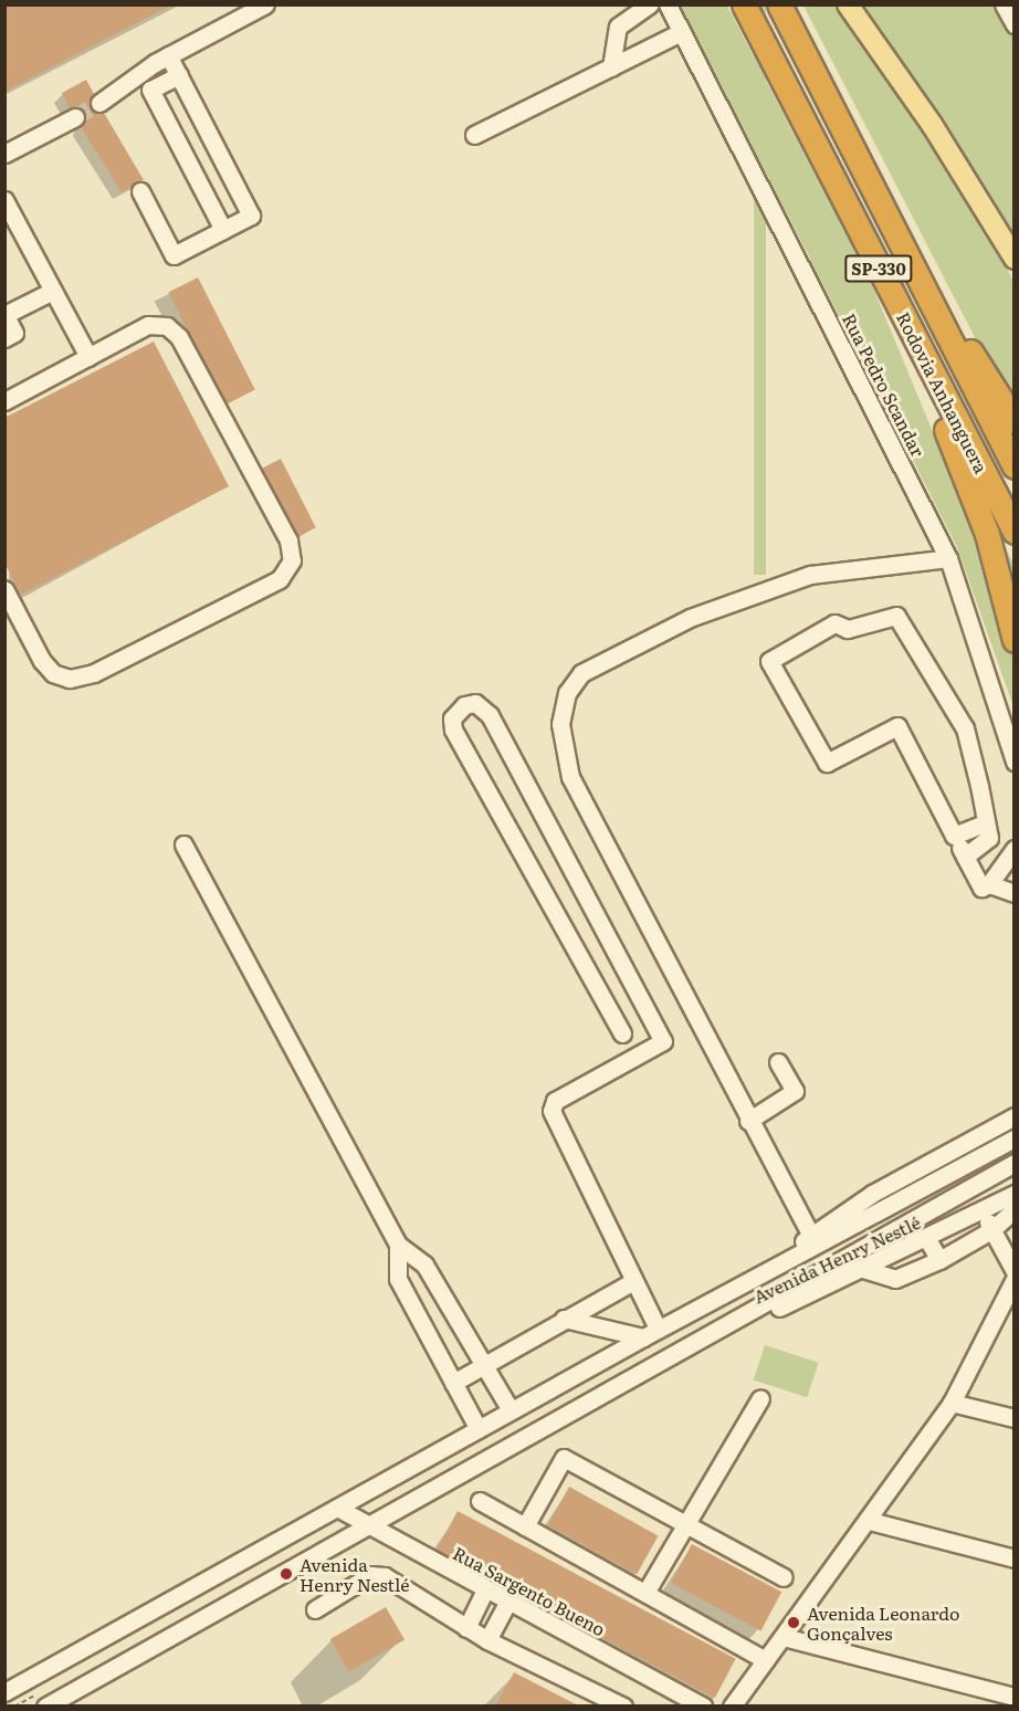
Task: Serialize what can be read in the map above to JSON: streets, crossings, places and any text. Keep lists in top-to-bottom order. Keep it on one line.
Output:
{"streets":{"highway":["SP-330","Rodovia Anhanguera"],"street":["Rua Pedro Scandar","Avenida Henry Nestlé","Rua Sargento Bueno"]},"crossings":[["Avenida Henry Nestlé","Rua Sargento Bueno"]],"places":["Avenida Henry Nestlé","Avenida Leonardo Gonçalves"]}
